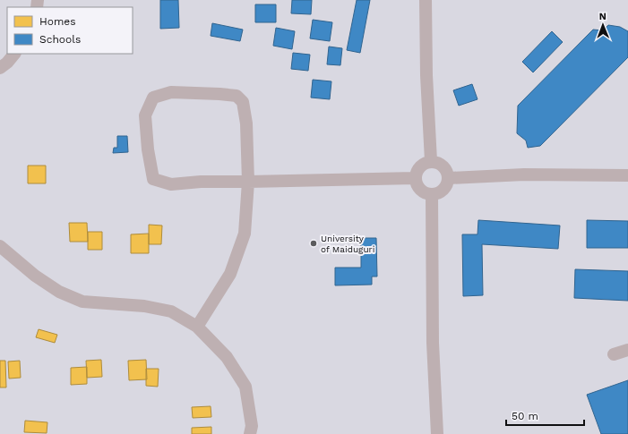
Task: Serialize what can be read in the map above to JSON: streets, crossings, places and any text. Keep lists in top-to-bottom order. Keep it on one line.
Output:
{"places":["University of Maiduguri"],"legend":["Homes","Schools"],"scale_bar":"50 m","north":"top"}
